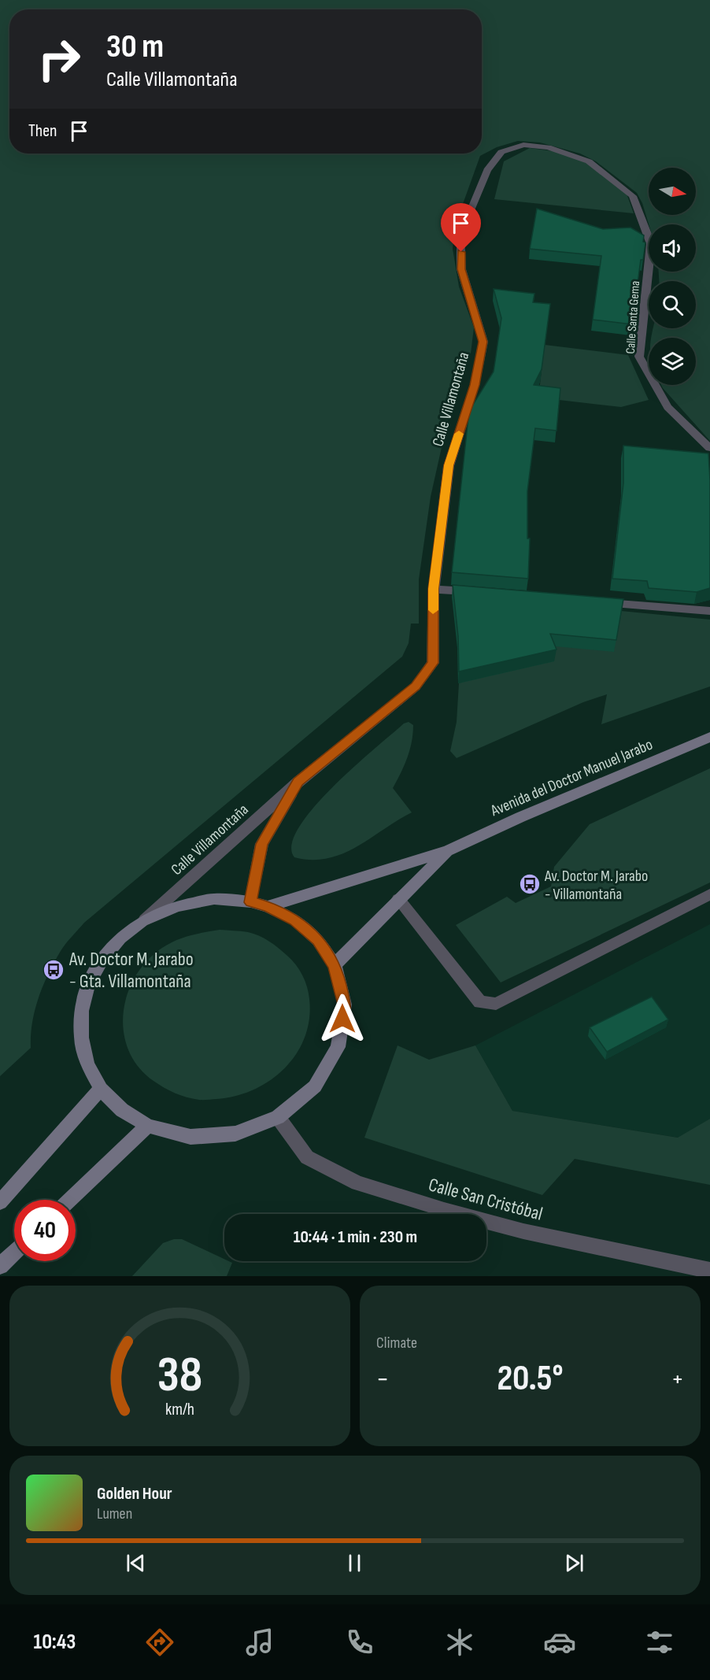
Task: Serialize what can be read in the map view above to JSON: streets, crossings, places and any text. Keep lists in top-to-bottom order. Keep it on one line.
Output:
{"streets":{"street":["Calle Santa Gema","Calle Villamontaña","Avenida del Doctor Manuel Jarabo","Calle San Cristóbal"]},"crossings":[["Calle Santa Gema","Calle Villamontaña"]],"places":{"bus stop":["Av. Doctor M. Jarabo - Villamontaña","Av. Doctor M. Jarabo - Gta. Villamontaña"]},"north":"right","page":{"turn":["30 m","Calle Villamontaña"],"then":"Then","limit":"40","trip":"10:44 · 1 min · 230 m","tile":"Climate","heat":["−","20.5°","+"],"song":["Golden Hour","Lumen"],"tabs":"10:43","gauge":["38","km/h"]}}
